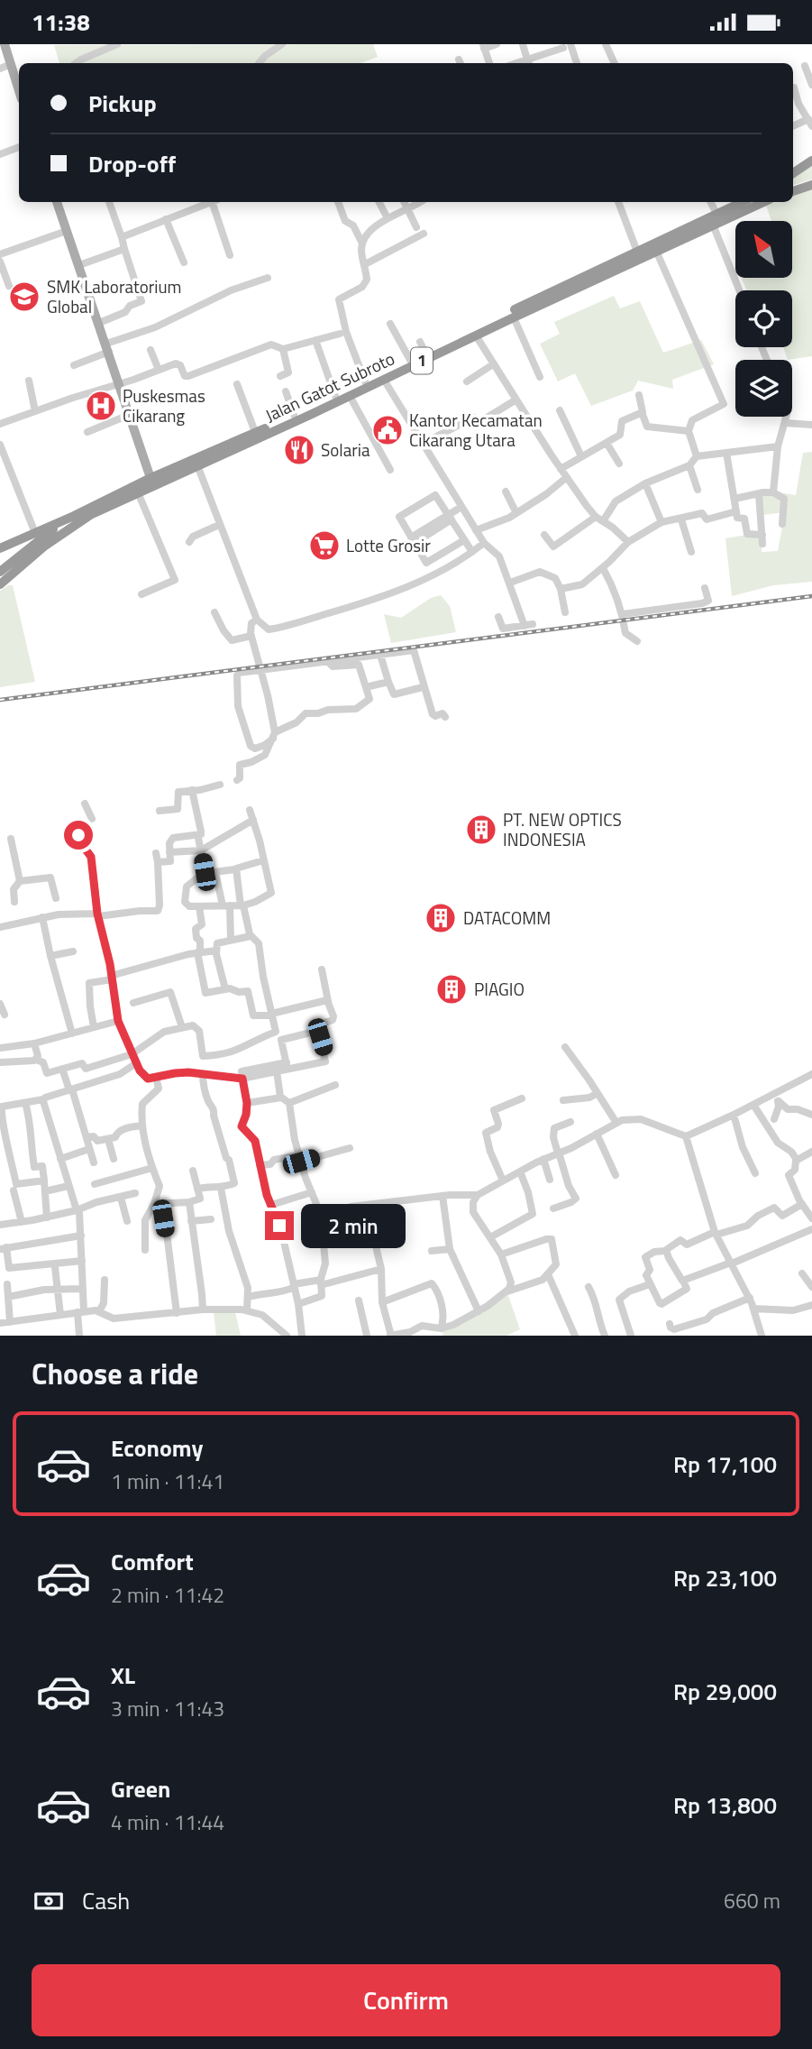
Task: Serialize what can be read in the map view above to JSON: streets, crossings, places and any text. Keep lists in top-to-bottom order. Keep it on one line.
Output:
{"streets":{"highway":["1","Jalan Gatot Subroto"]},"crossings":[["1","Jalan Gatot Subroto"]],"places":{"school or university":["SMK Laboratorium Global"],"hospital":["Puskesmas Cikarang"],"public building":["Kantor Kecamatan Cikarang Utara"],"restaurant":["Solaria"],"supermarket":["Lotte Grosir"],"building":["PT. NEW OPTICS INDONESIA","DATACOMM","PIAGIO"]},"north":"top left","page":{"status":"11:38","banner":["Pickup","Drop-off"],"bubble":"2 min","heading":"Choose a ride","list":[{"name":"Economy","note":"1 min · 11:41","value":"Rp 17,100"},{"name":"Comfort","note":"2 min · 11:42","value":"Rp 23,100"},{"name":"XL","note":"3 min · 11:43","value":"Rp 29,000"},{"name":"Green","note":"4 min · 11:44","value":"Rp 13,800"}],"pay":["Cash","660 m"],"buttons":"Confirm"}}
